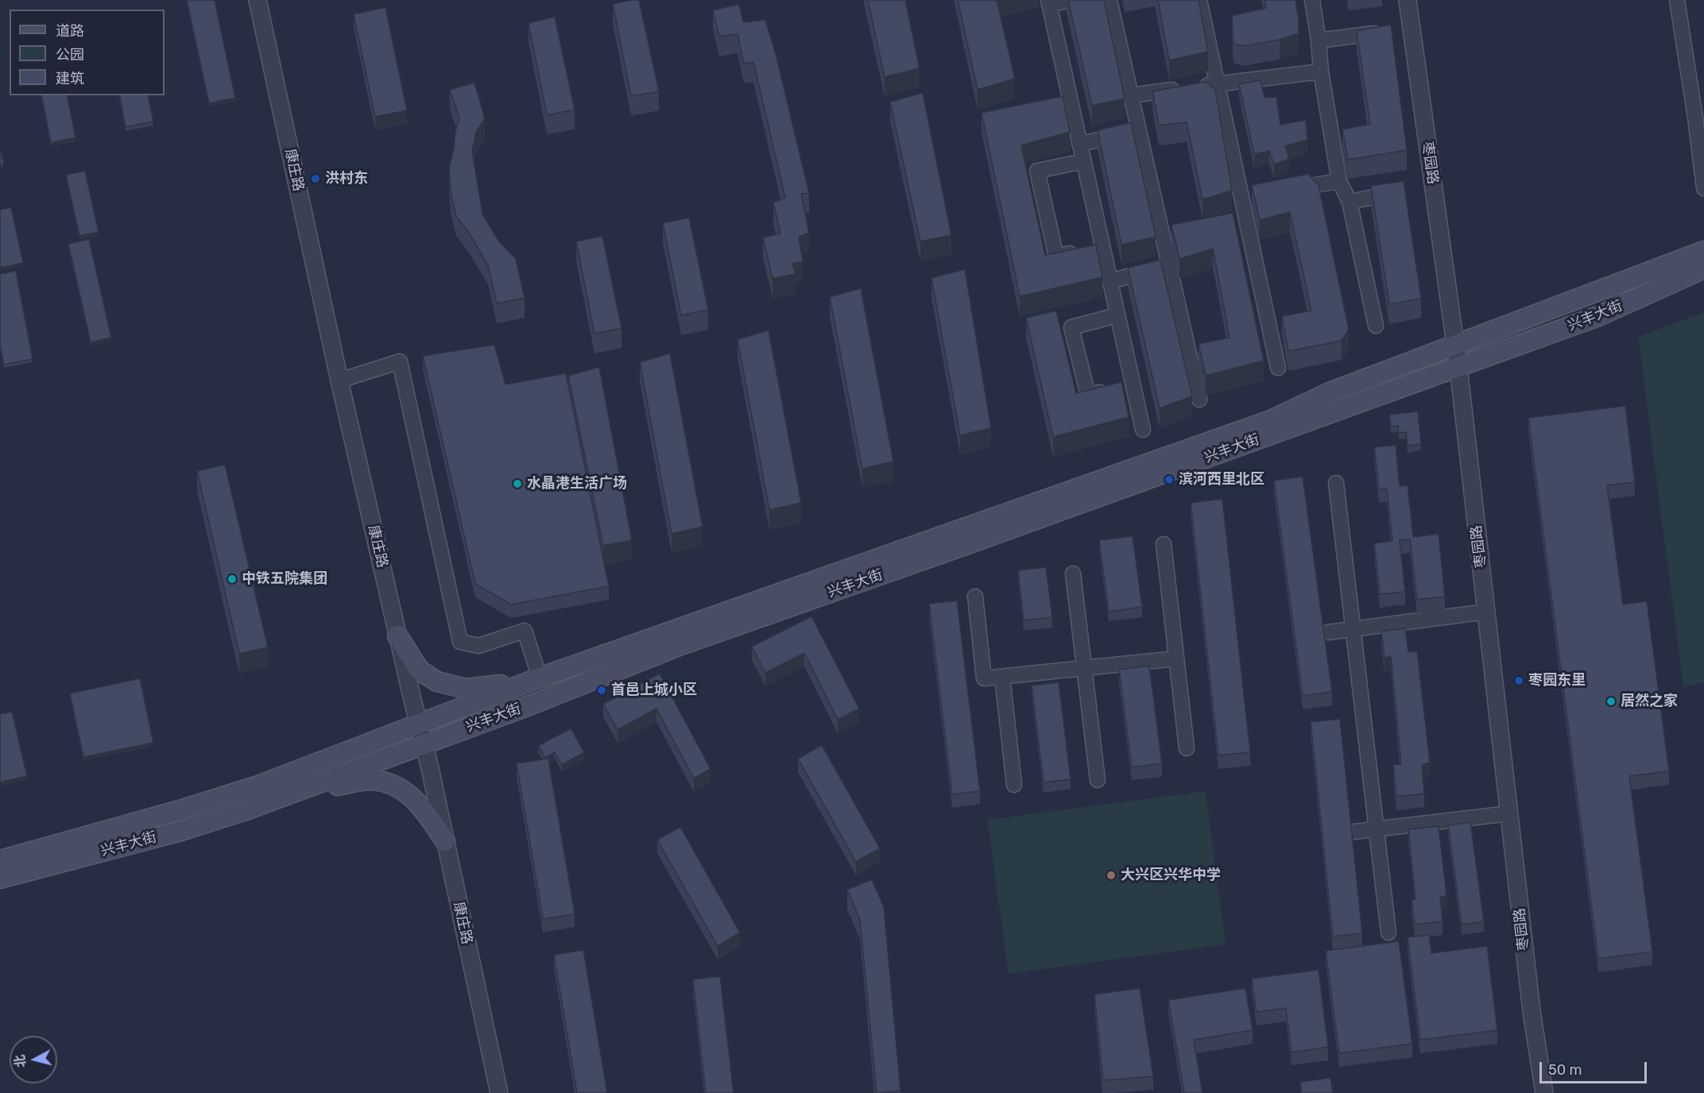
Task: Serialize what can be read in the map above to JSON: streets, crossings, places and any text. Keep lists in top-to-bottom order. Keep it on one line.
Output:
{"streets":{"main road":["兴丰大街"],"street":["枣园路","康庄路"]},"crossings":[["枣园路","兴丰大街"],["康庄路","兴丰大街"]],"places":["洪村东","滨河西里北区","水晶港生活广场","中铁五院集团","枣园东里","首邑上城小区","居然之家","大兴区兴华中学"],"legend":["道路","公园","建筑"],"scale_bar":"50 m","north":"left"}
